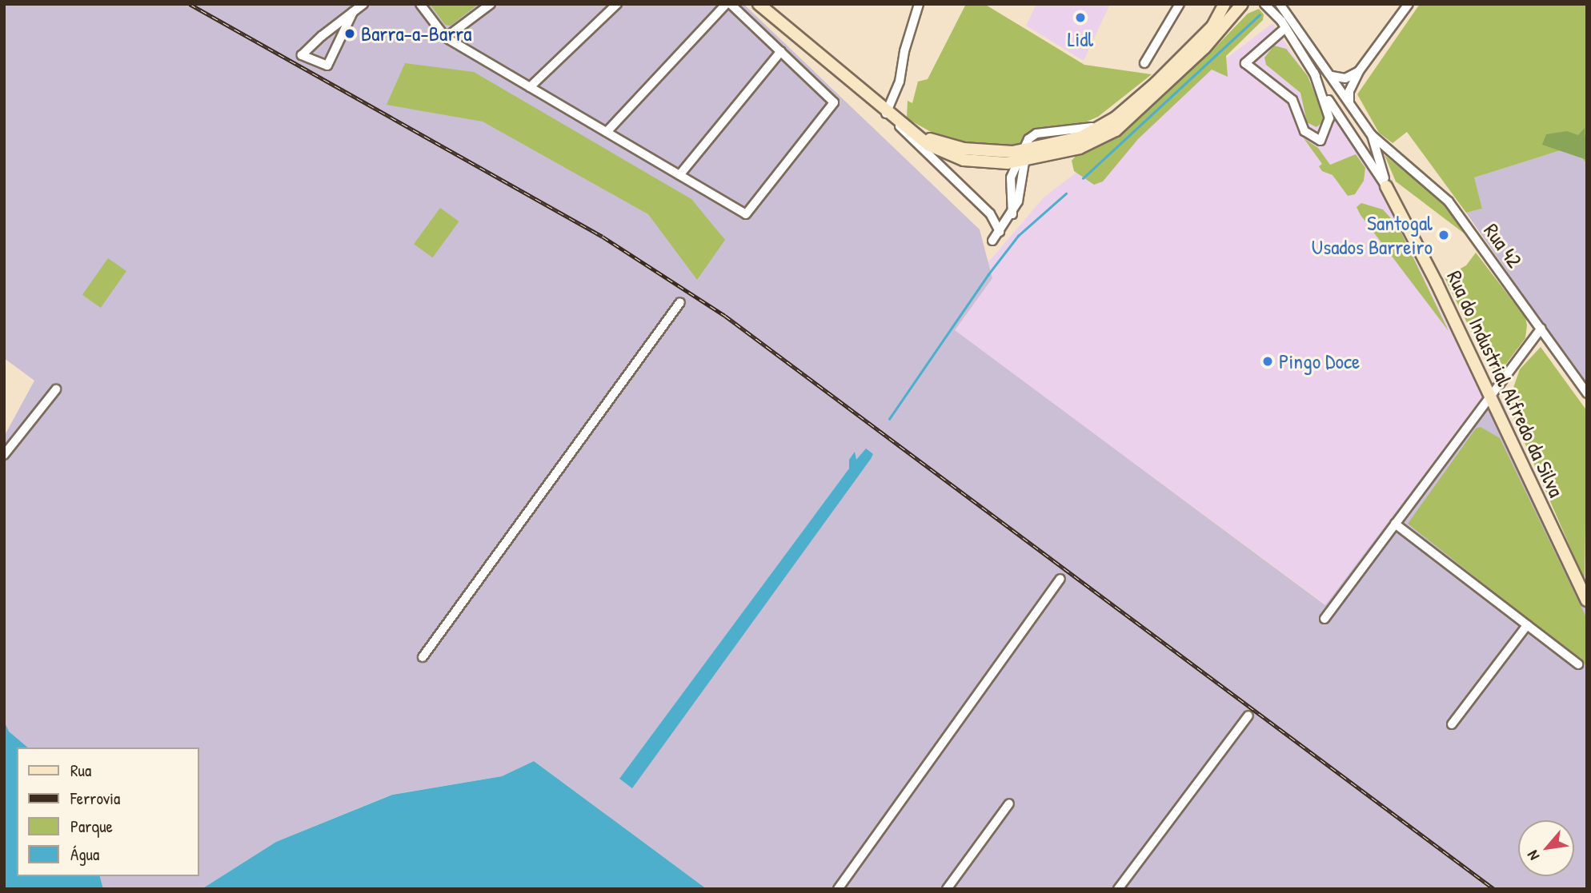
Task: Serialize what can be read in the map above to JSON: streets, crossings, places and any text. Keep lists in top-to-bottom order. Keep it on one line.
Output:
{"streets":{"street":["Rua 42","Rua do Industrial Alfredo da Silva"]},"places":["Lidl","Barra-a-Barra","Santogal Usados Barreiro","Pingo Doce"],"legend":["Rua","Ferrovia","Parque","Água"],"north":"bottom left"}
